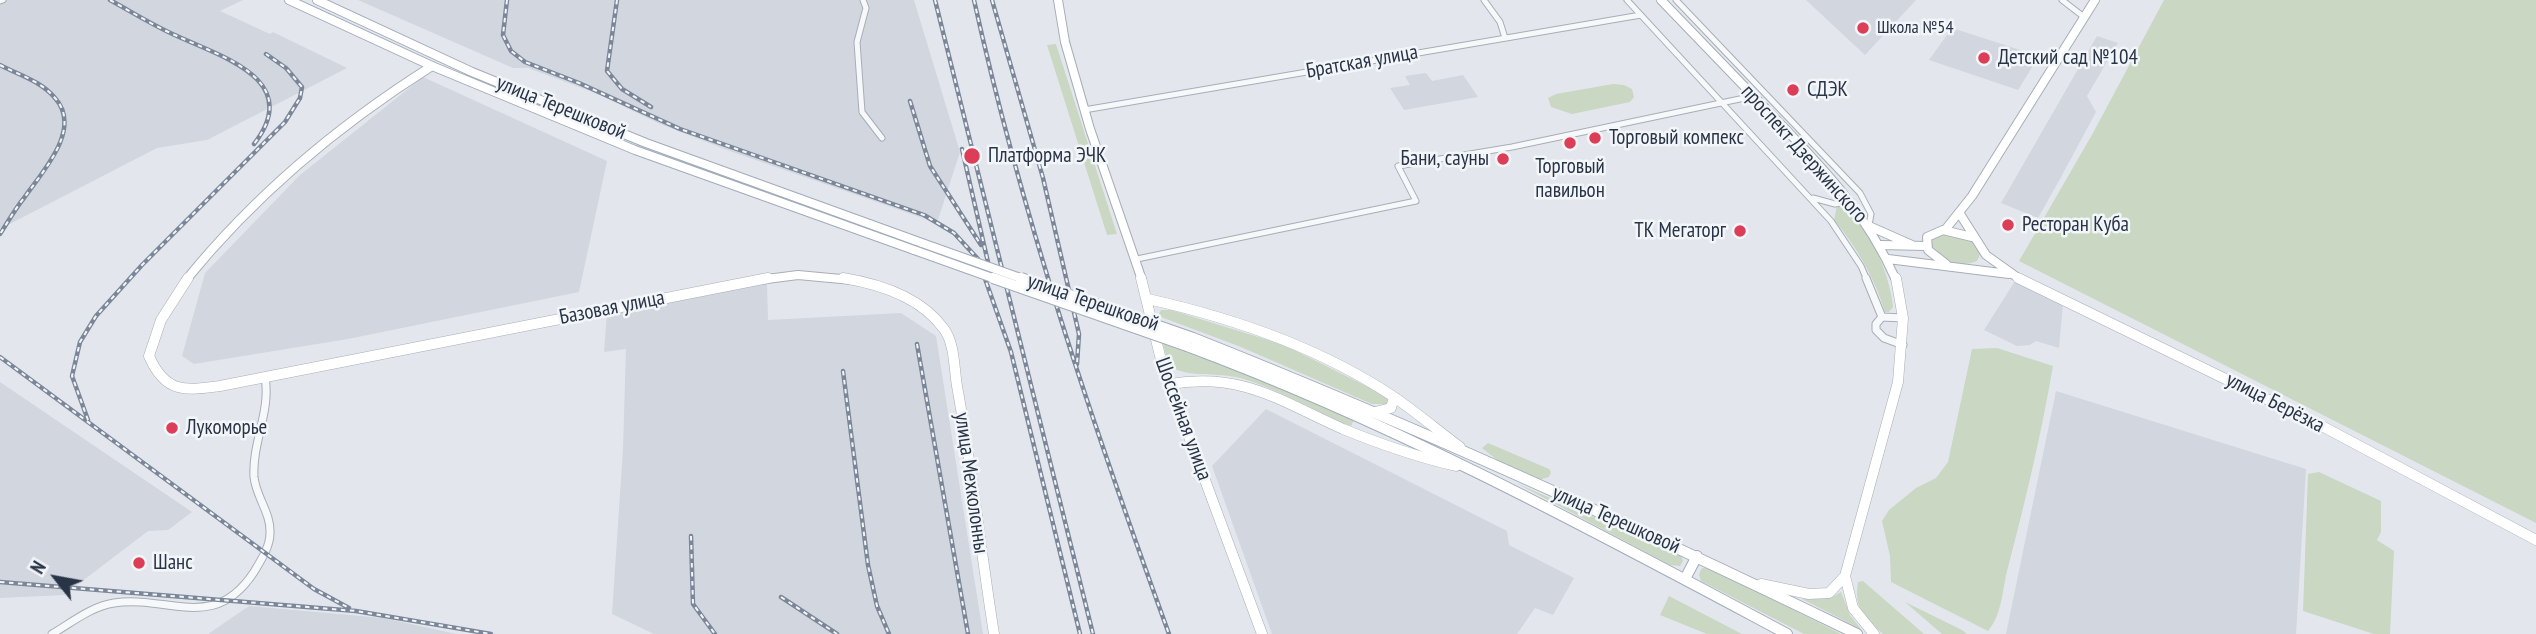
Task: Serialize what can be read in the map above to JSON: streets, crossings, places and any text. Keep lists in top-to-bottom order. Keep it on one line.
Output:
{"streets":{"main road":["улица Терешковой","проспект Дзержинского","Базовая улица","улица Берёзка","Шоссейная улица","улица Мехколонны"],"street":["Братская улица"]},"crossings":[["Братская улица","Шоссейная улица"],["улица Терешковой","Базовая улица"],["Базовая улица","улица Мехколонны"]],"places":["Школа №54","Детский сад №104","СДЭК","Торговый компекс","Торговый павильон","Платформа ЭЧК","Бани, сауны","Ресторан Куба","ТК Мегаторг","Лукоморье","Шанс"],"north":"top left"}
